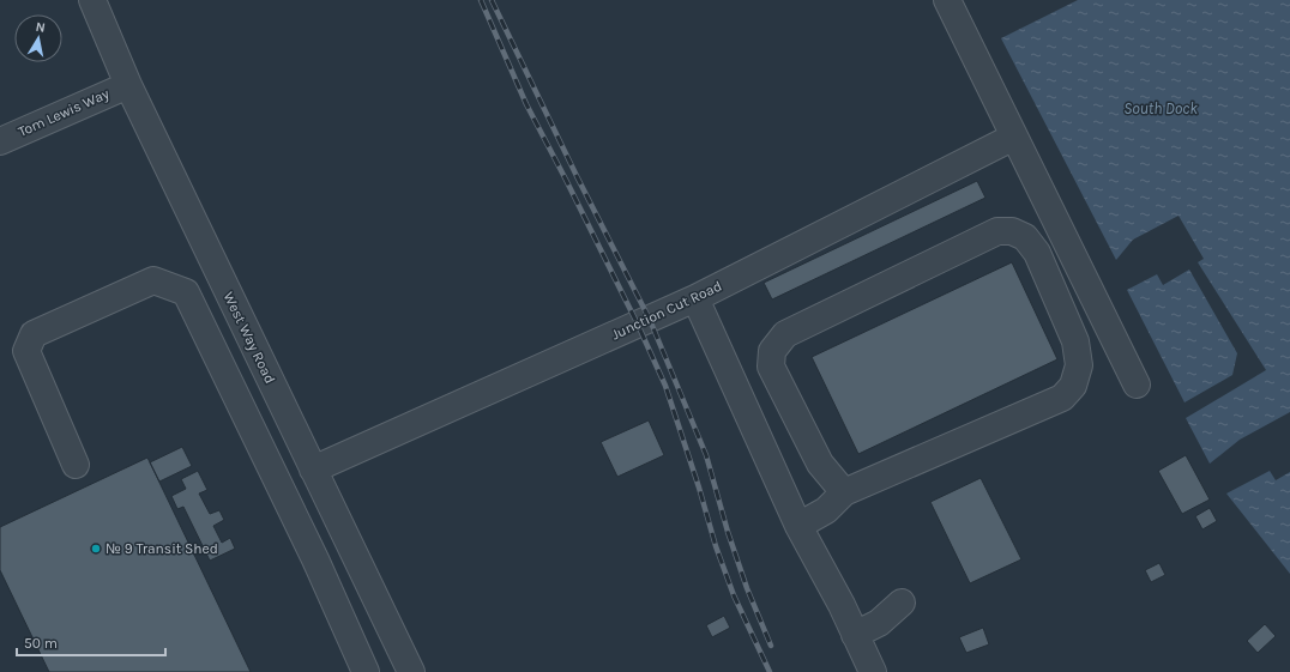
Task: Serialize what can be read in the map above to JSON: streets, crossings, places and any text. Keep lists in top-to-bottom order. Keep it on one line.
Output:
{"streets":{"lane":["Tom Lewis Way","Junction Cut Road","West Way Road"]},"crossings":[["Tom Lewis Way","West Way Road"],["Junction Cut Road","West Way Road"]],"water":["South Dock"],"places":["№ 9 Transit Shed"],"scale_bar":"50 m","north":"top"}
